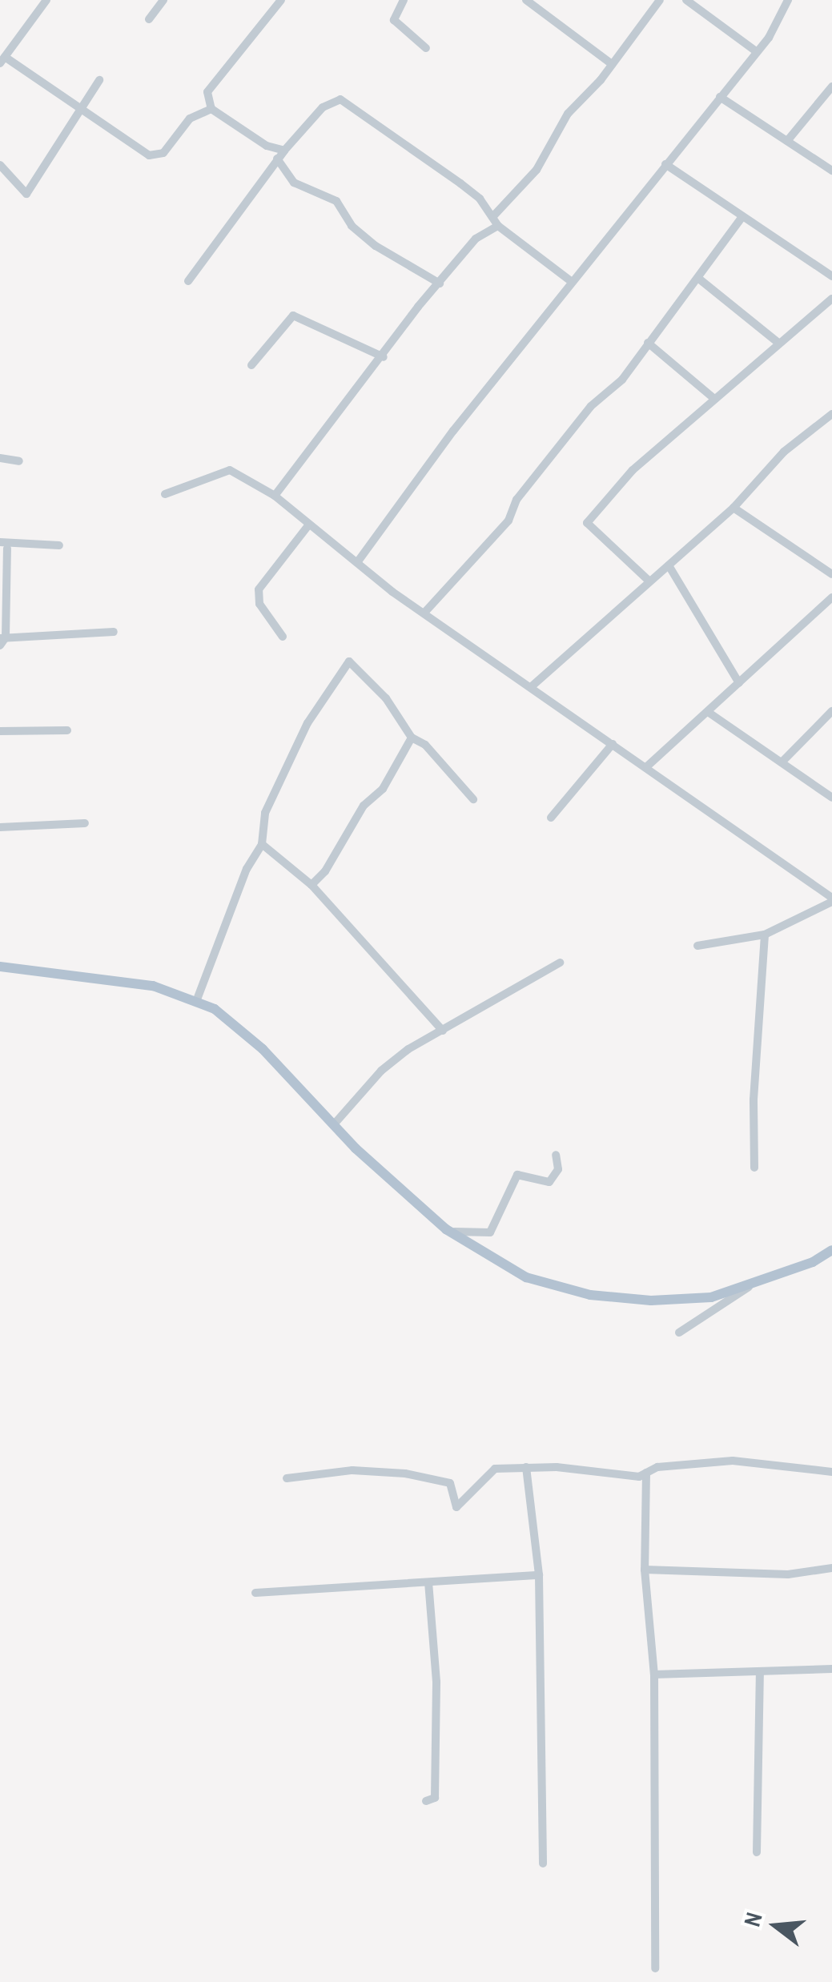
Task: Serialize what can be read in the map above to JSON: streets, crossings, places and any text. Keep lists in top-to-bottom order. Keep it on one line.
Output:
{"north":"left"}
